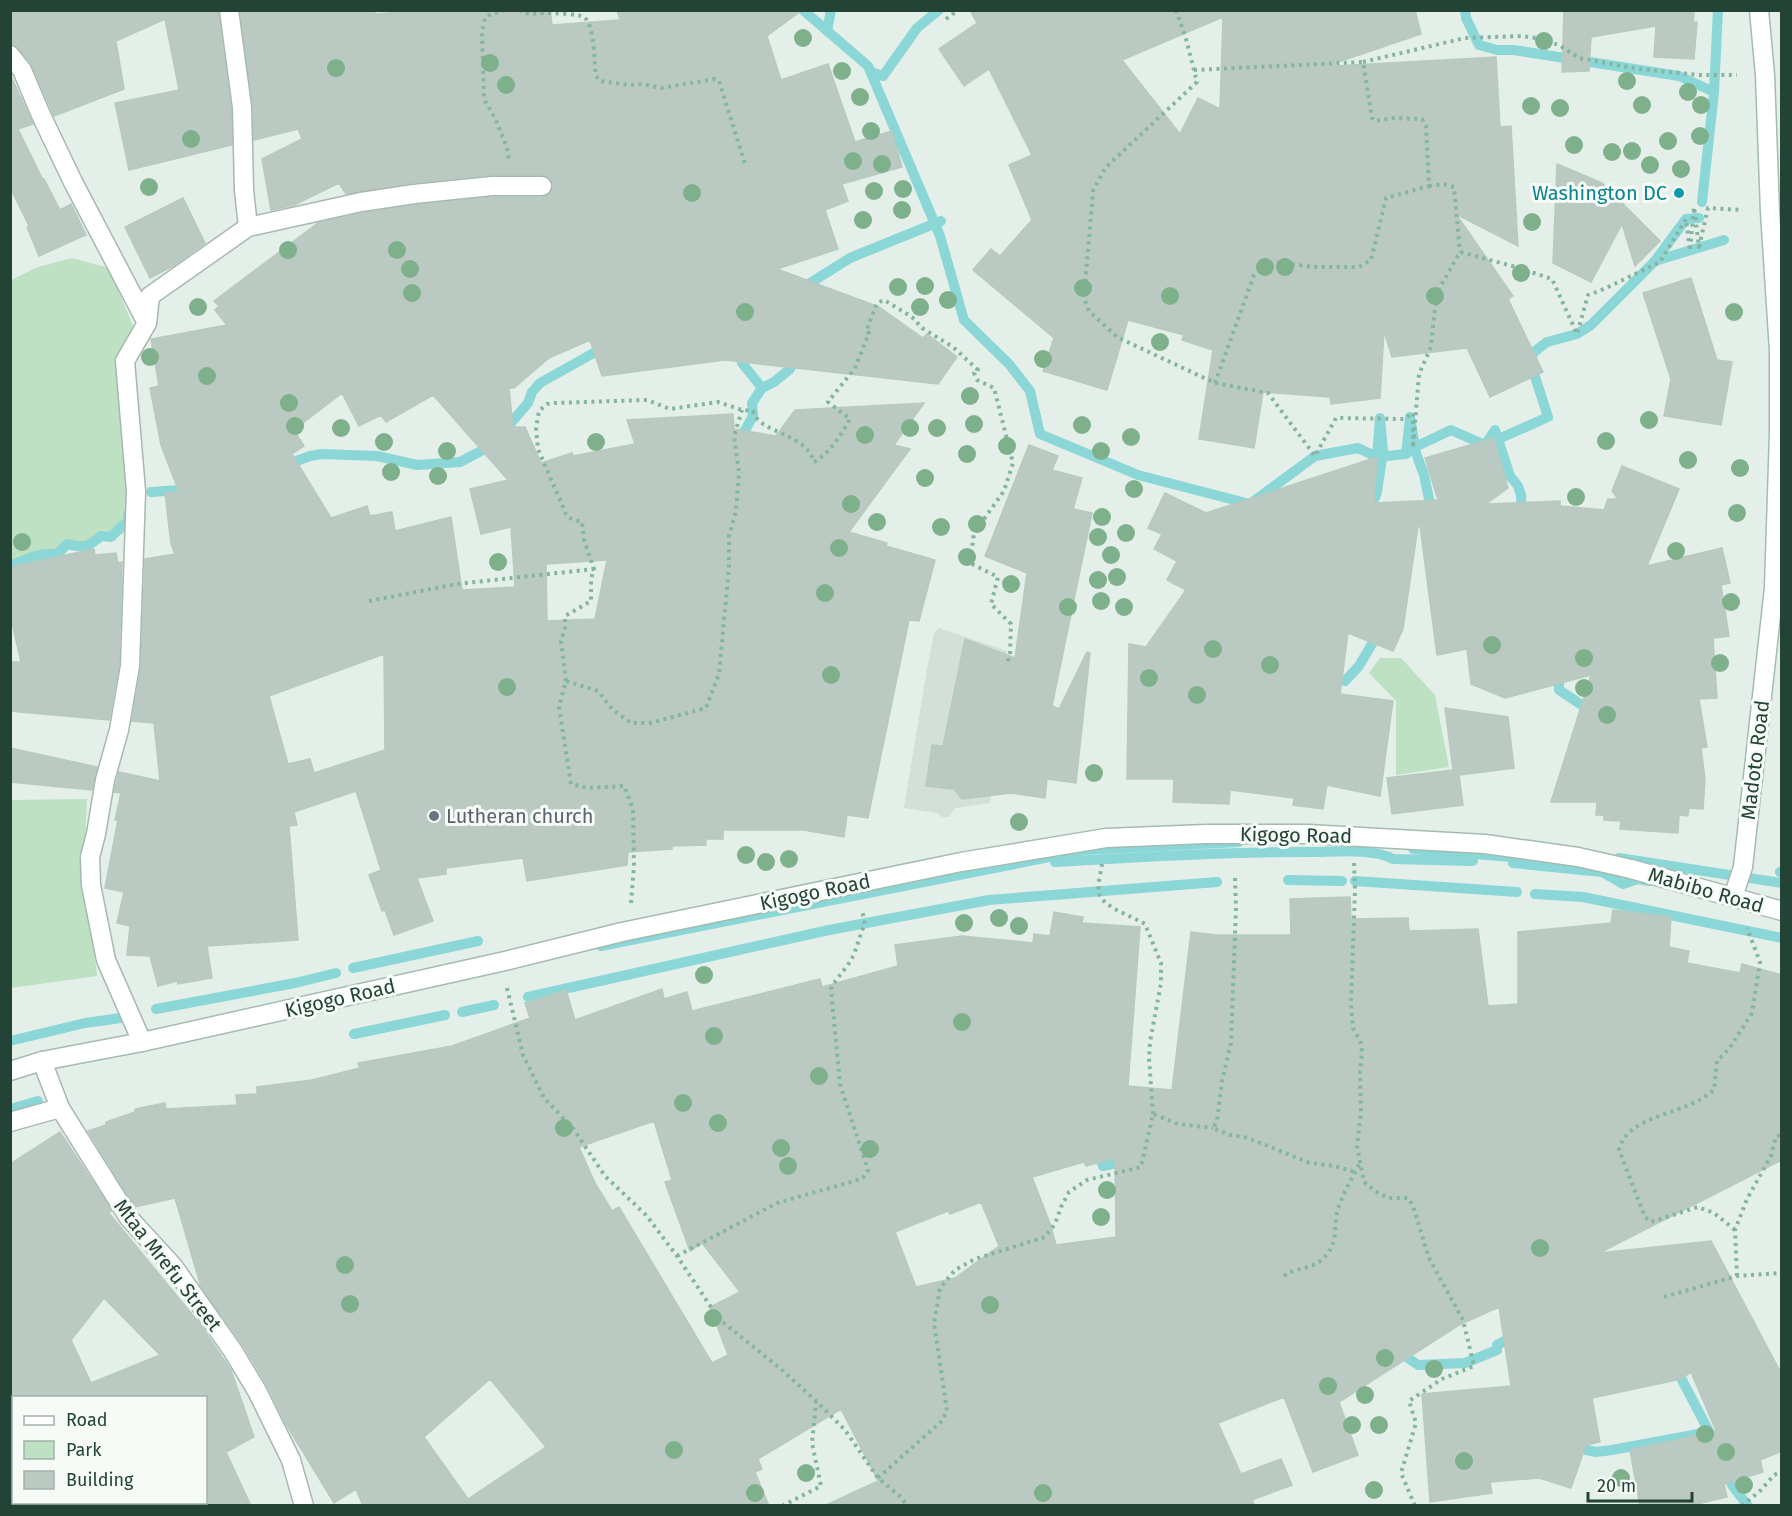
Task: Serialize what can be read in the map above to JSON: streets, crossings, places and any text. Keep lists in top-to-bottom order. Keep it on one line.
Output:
{"streets":{"main road":["Madoto Road","Kigogo Road","Mabibo Road","Mtaa Mrefu Street"]},"crossings":[["Madoto Road","Mabibo Road"],["Kigogo Road","Mabibo Road"],["Kigogo Road","Mtaa Mrefu Street"]],"places":["Washington DC","Lutheran church"],"legend":["Road","Park","Building"],"scale_bar":"20 m"}
